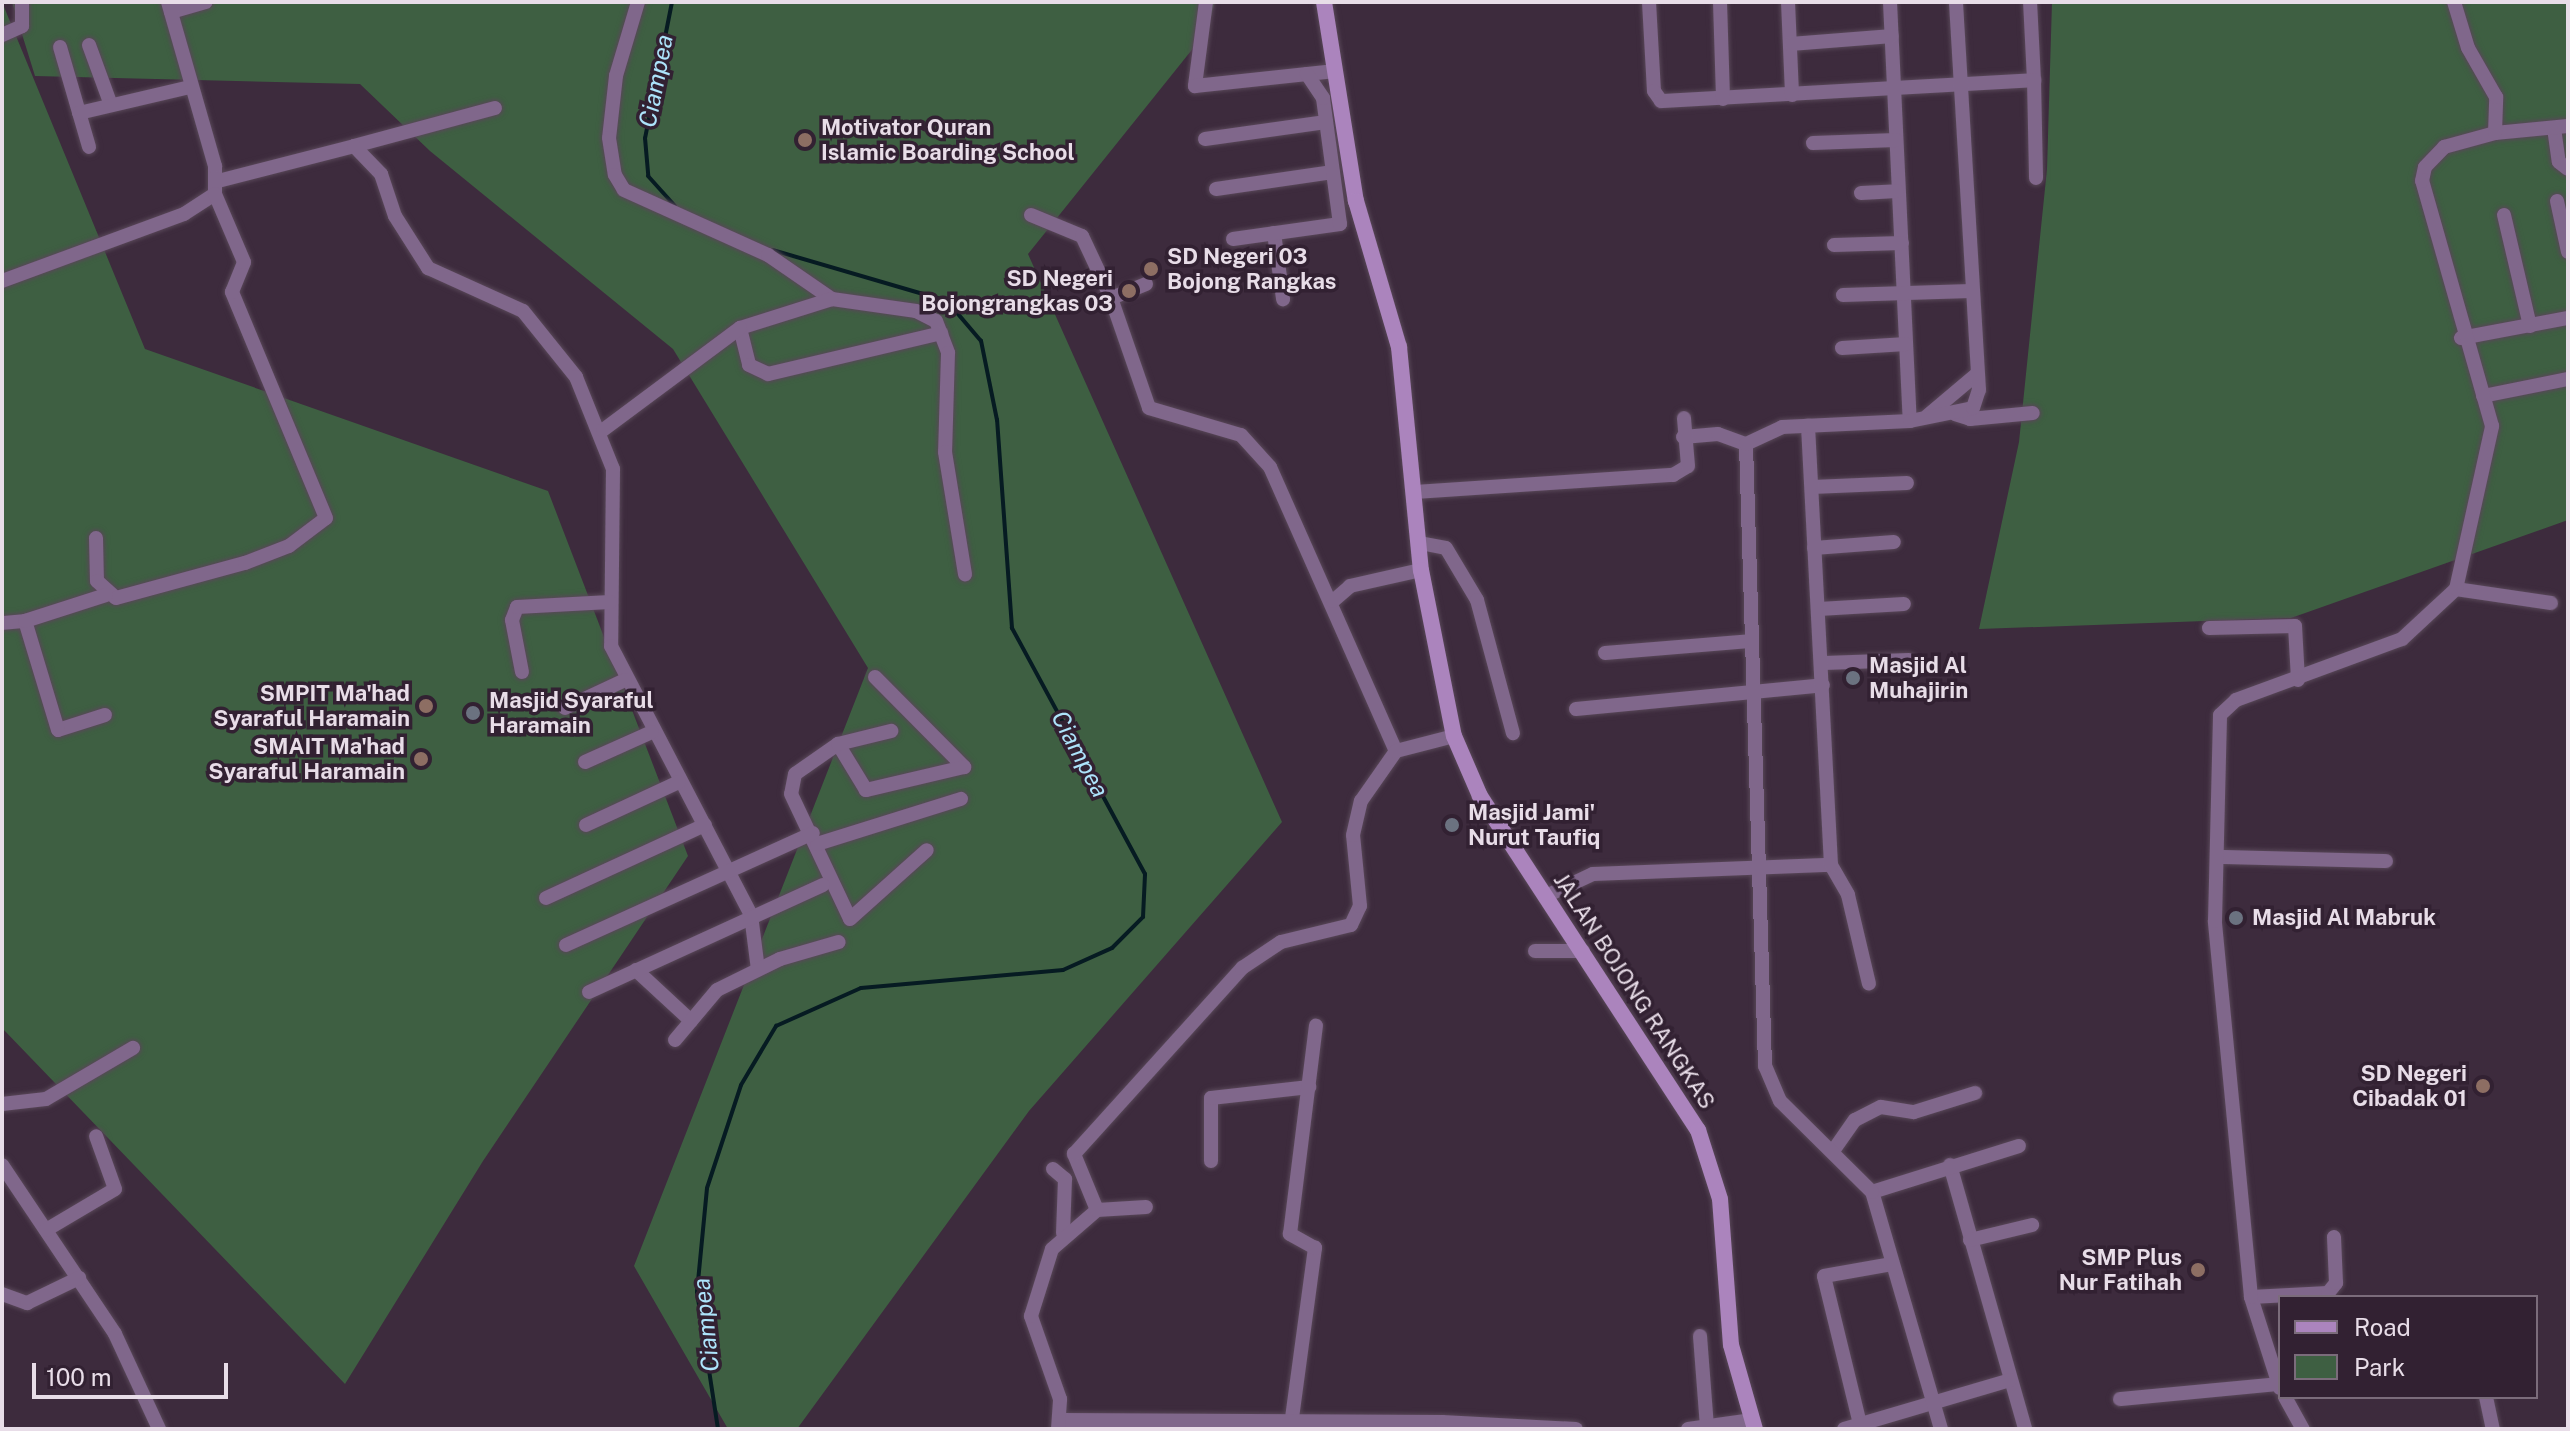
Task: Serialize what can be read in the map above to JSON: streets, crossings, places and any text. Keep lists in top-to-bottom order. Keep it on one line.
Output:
{"streets":{"main road":["JALAN BOJONG RANGKAS"]},"water":["Ciampea"],"places":["Motivator Quran Islamic Boarding School","SD Negeri 03 Bojong Rangkas","SD Negeri Bojongrangkas 03","Masjid Al Muhajirin","SMPIT Ma'had Syaraful Haramain","Masjid Syaraful Haramain","SMAIT Ma'had Syaraful Haramain","Masjid Jami' Nurut Taufiq","Masjid Al Mabruk","SD Negeri Cibadak 01","SMP Plus Nur Fatihah"],"legend":["Road","Park"],"scale_bar":"100 m"}
